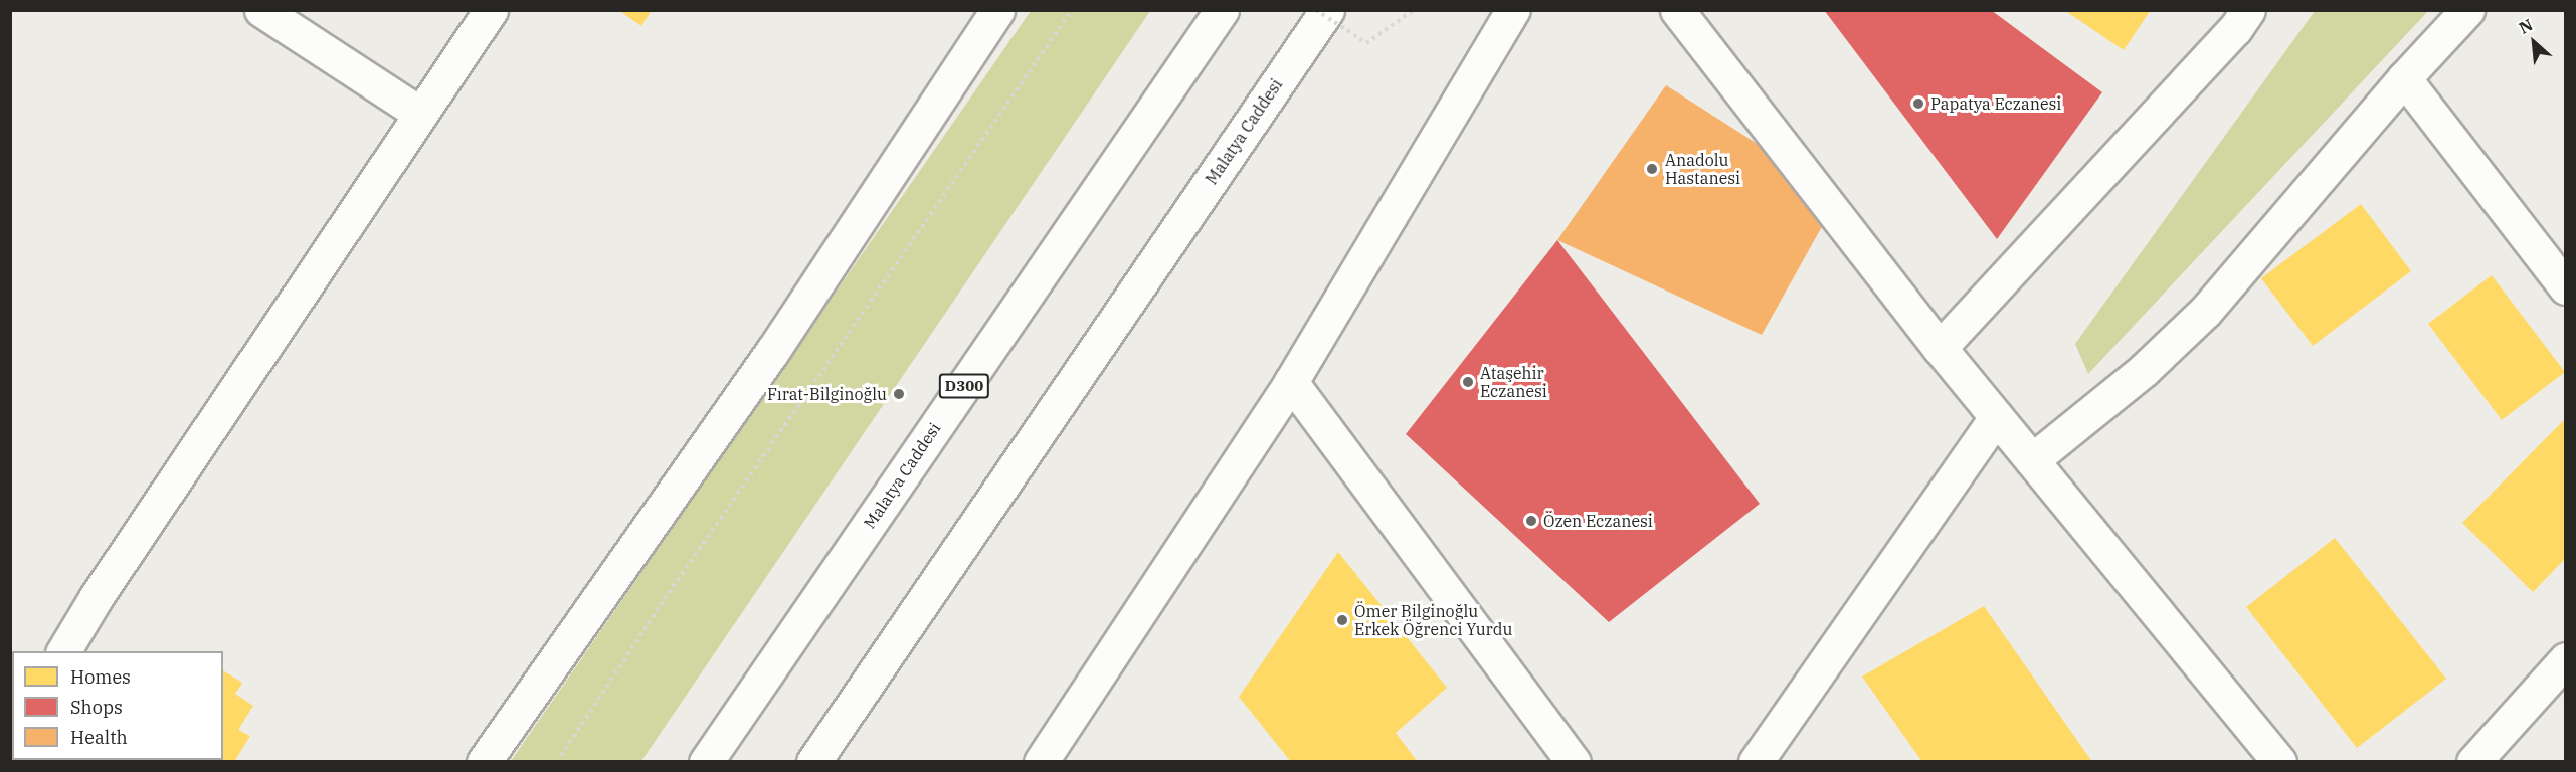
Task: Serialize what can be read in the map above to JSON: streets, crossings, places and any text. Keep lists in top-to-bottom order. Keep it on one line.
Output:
{"streets":{"main road":["Malatya Caddesi","D300"]},"places":["Papatya Eczanesi","Anadolu Hastanesi","Ataşehir Eczanesi","Fırat-Bilginoğlu","Özen Eczanesi","Ömer Bilginoğlu Erkek Öğrenci Yurdu"],"legend":["Homes","Shops","Health"],"north":"top left"}
